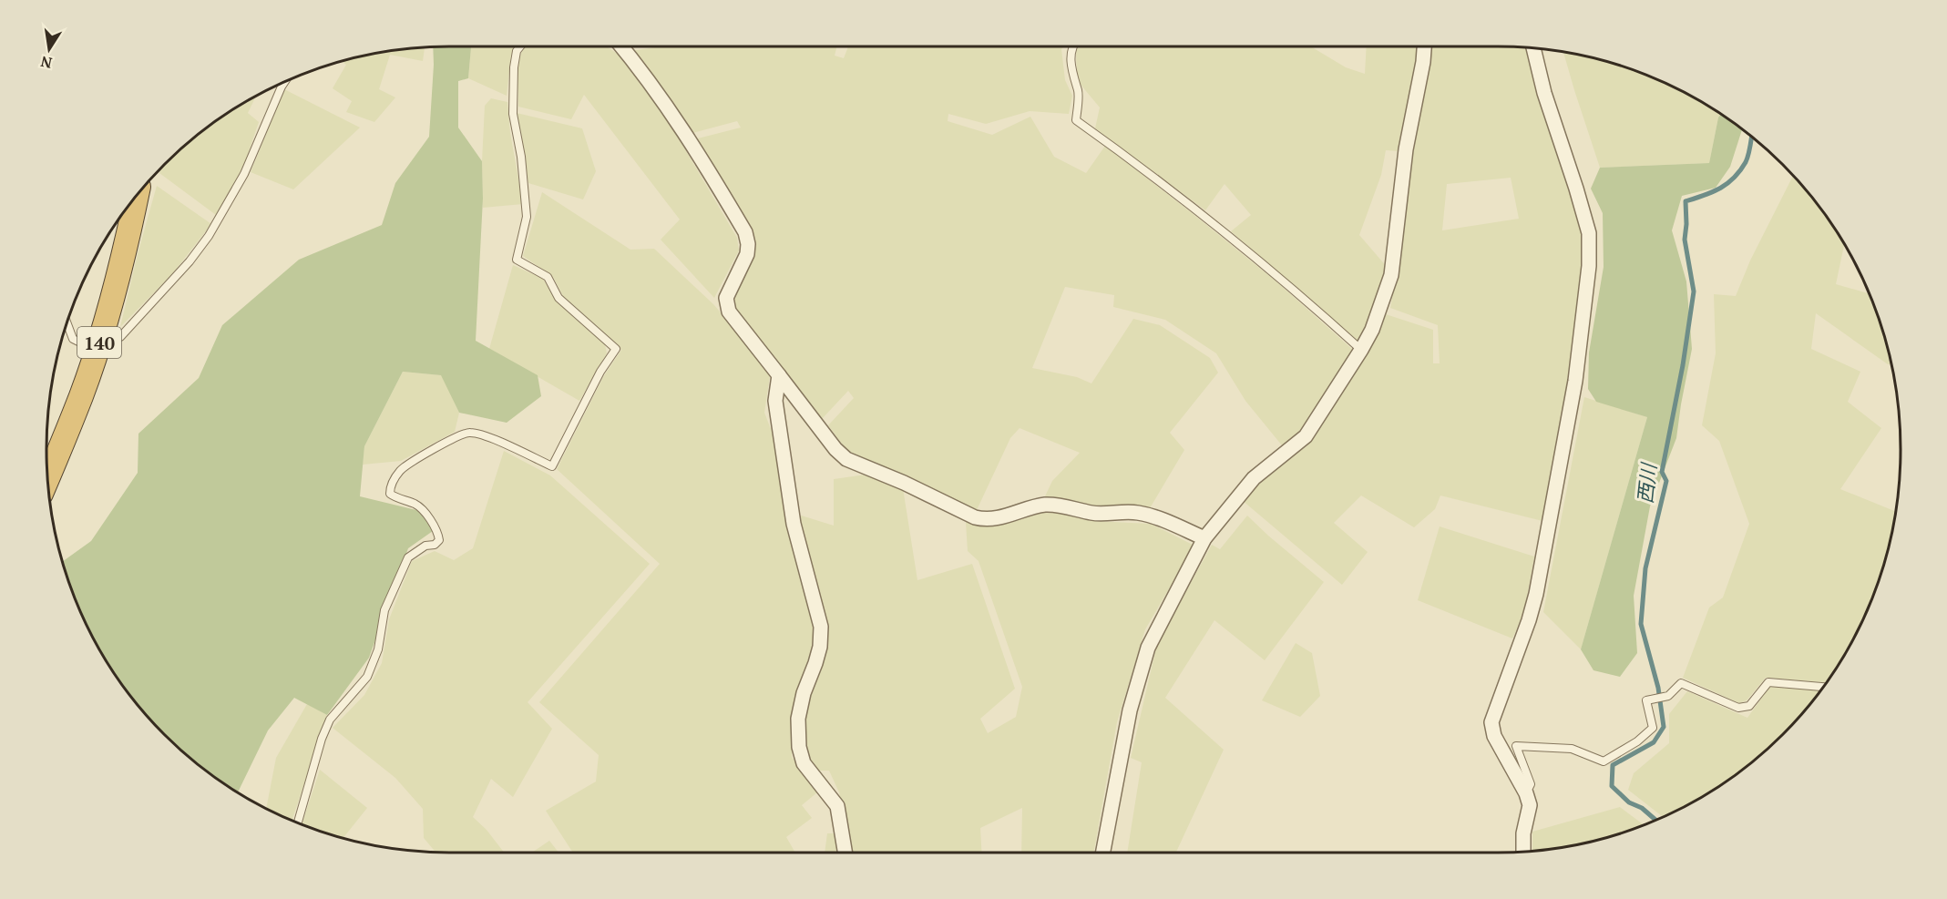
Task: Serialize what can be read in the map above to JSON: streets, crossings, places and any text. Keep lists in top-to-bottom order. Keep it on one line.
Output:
{"streets":{"highway":["140"]},"water":["西川"],"north":"bottom"}
